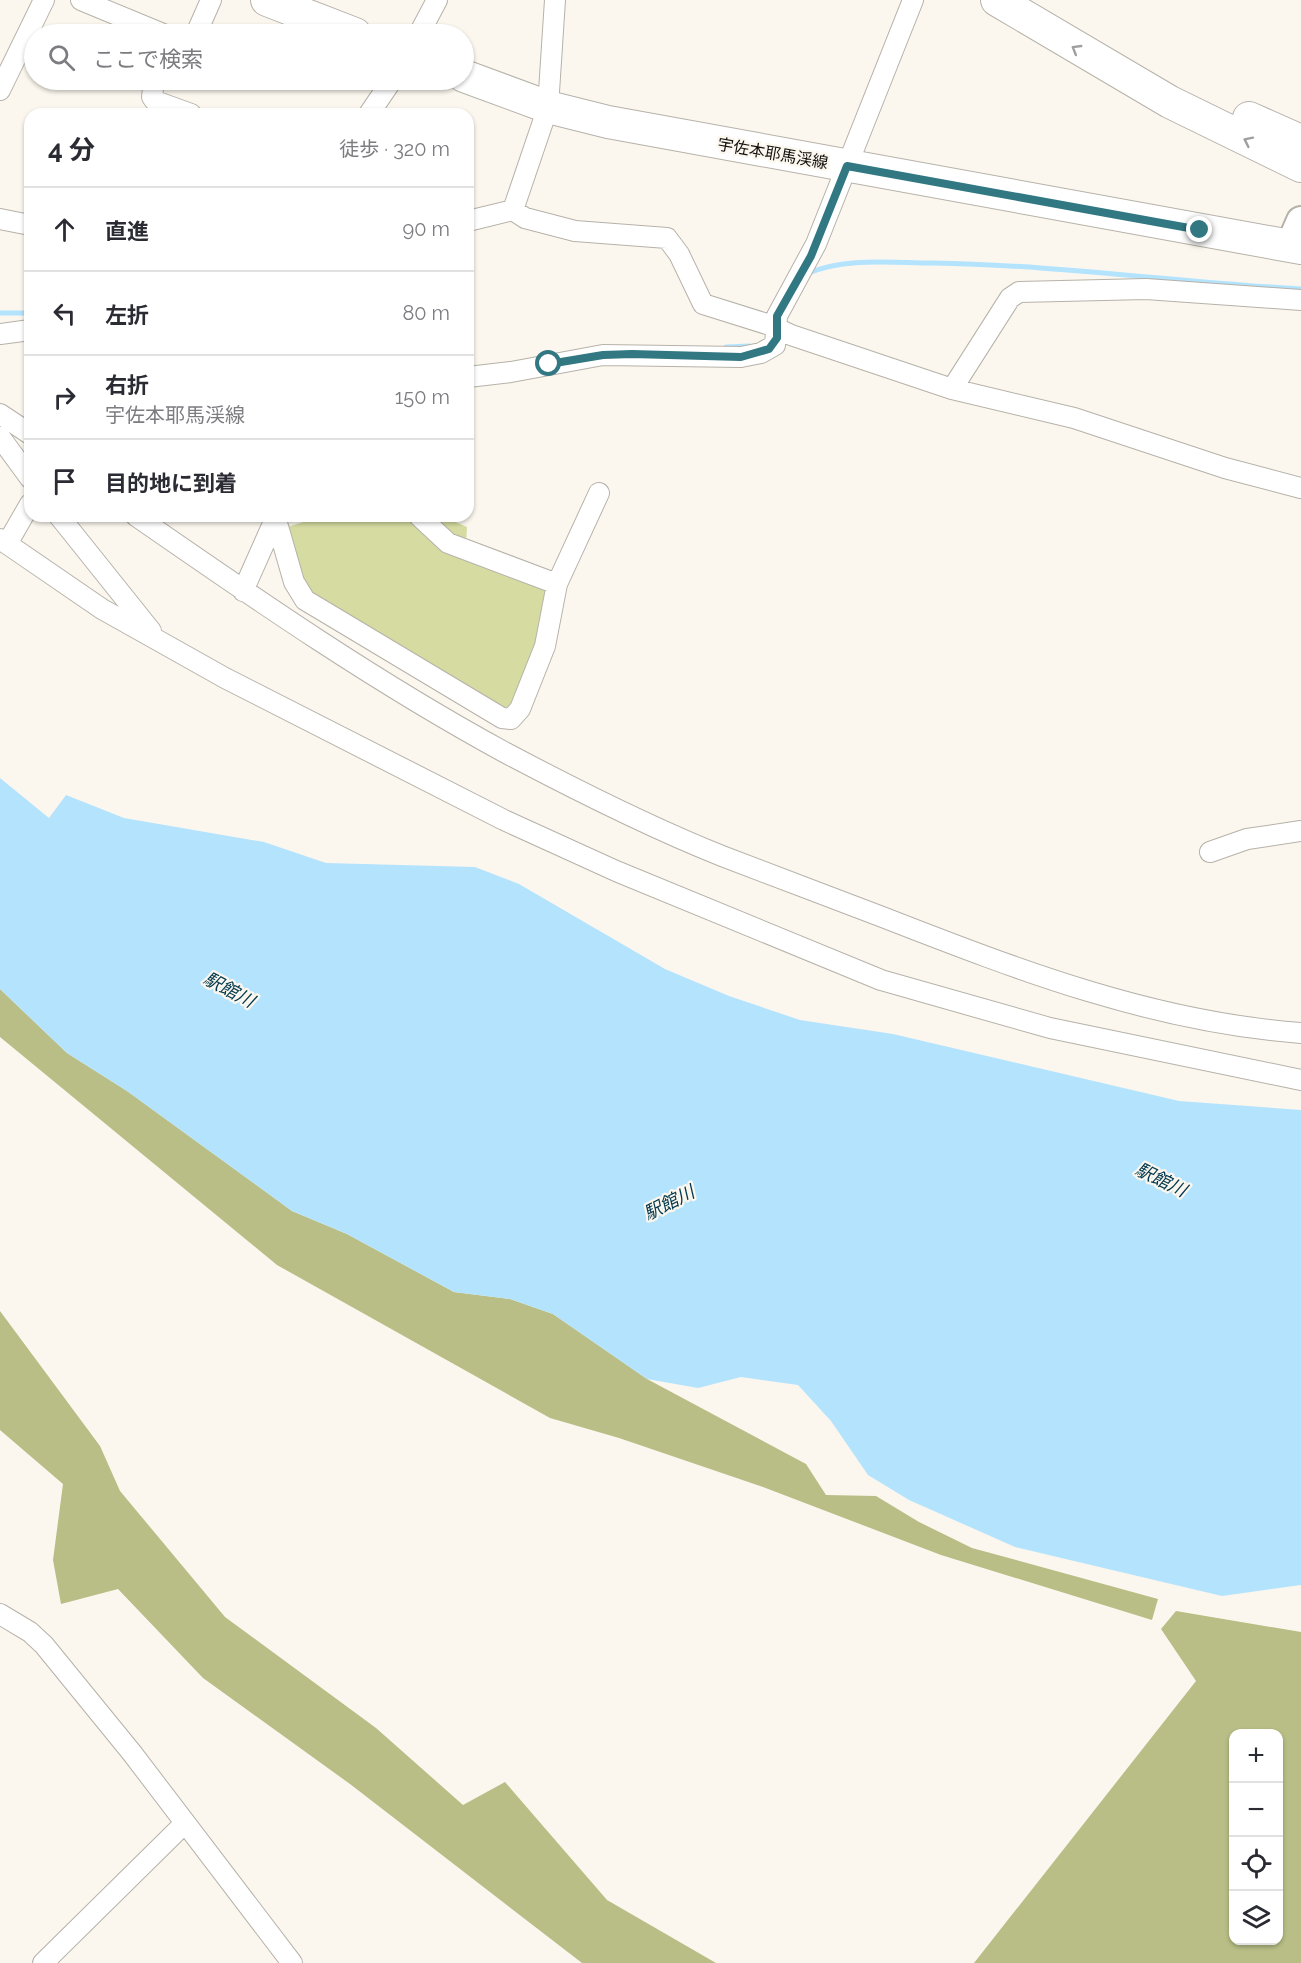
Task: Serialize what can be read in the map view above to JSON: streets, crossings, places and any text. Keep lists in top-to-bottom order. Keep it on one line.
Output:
{"streets":{"main road":["宇佐本耶馬渓線"]},"water":["駅館川"],"page":{"search":"ここで検索","heading":["4 分","徒歩 · 320 m"],"list":[["直進","90 m"],["左折","80 m"],["右折","宇佐本耶馬渓線","150 m"],"目的地に到着"],"map_buttons":["+","−"]}}
